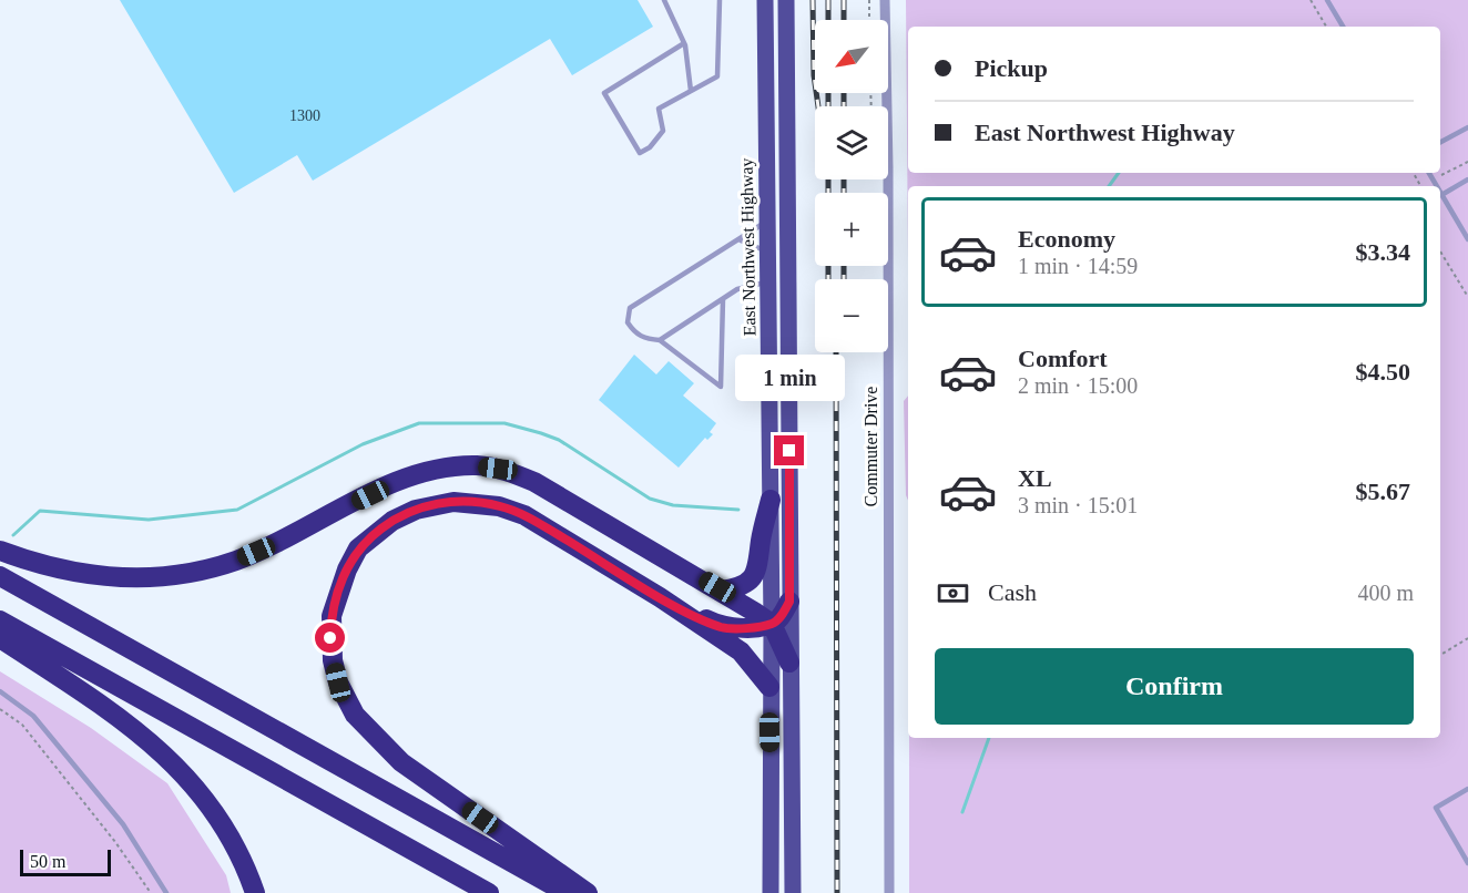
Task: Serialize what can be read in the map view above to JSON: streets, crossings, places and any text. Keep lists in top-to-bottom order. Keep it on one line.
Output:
{"streets":{"main road":["East Northwest Highway"],"street":["Commuter Drive"]},"house_numbers":["1300"],"scale_bar":"50 m","north":"bottom left","page":{"map_buttons":["+","−"],"banner":["Pickup","East Northwest Highway"],"list":[{"name":"Economy","note":"1 min · 14:59","value":"$3.34"},{"name":"Comfort","note":"2 min · 15:00","value":"$4.50"},{"name":"XL","note":"3 min · 15:01","value":"$5.67"}],"bubble":"1 min","pay":["Cash","400 m"],"buttons":"Confirm","scale":"50 m"}}
